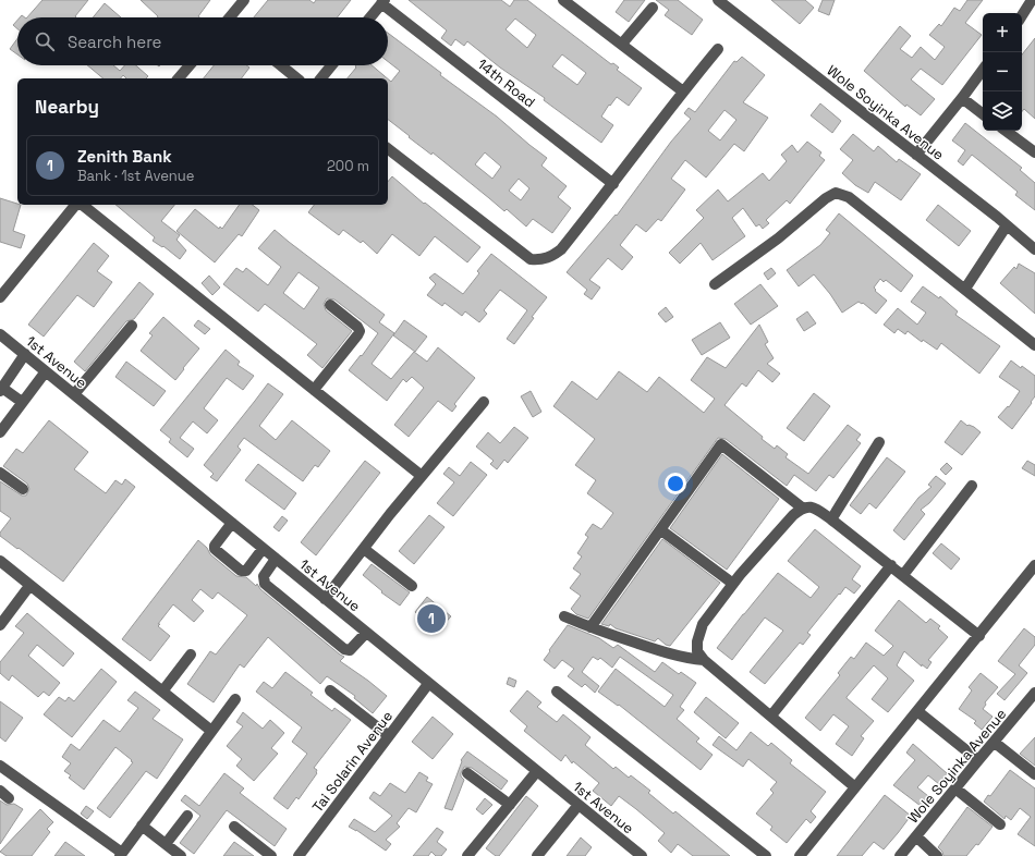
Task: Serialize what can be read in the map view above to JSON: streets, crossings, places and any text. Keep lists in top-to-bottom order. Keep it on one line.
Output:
{"streets":{"street":["14th Road","Wole Soyinka Avenue","1st Avenue","Tai Solarin Avenue"]},"crossings":[["1st Avenue","Tai Solarin Avenue"]],"page":{"map_buttons":["+","−"],"search":"Search here","heading":"Nearby","list":[{"mark":"1","name":"Zenith Bank","note":"Bank · 1st Avenue","value":"200 m"}],"pins":"1"}}
